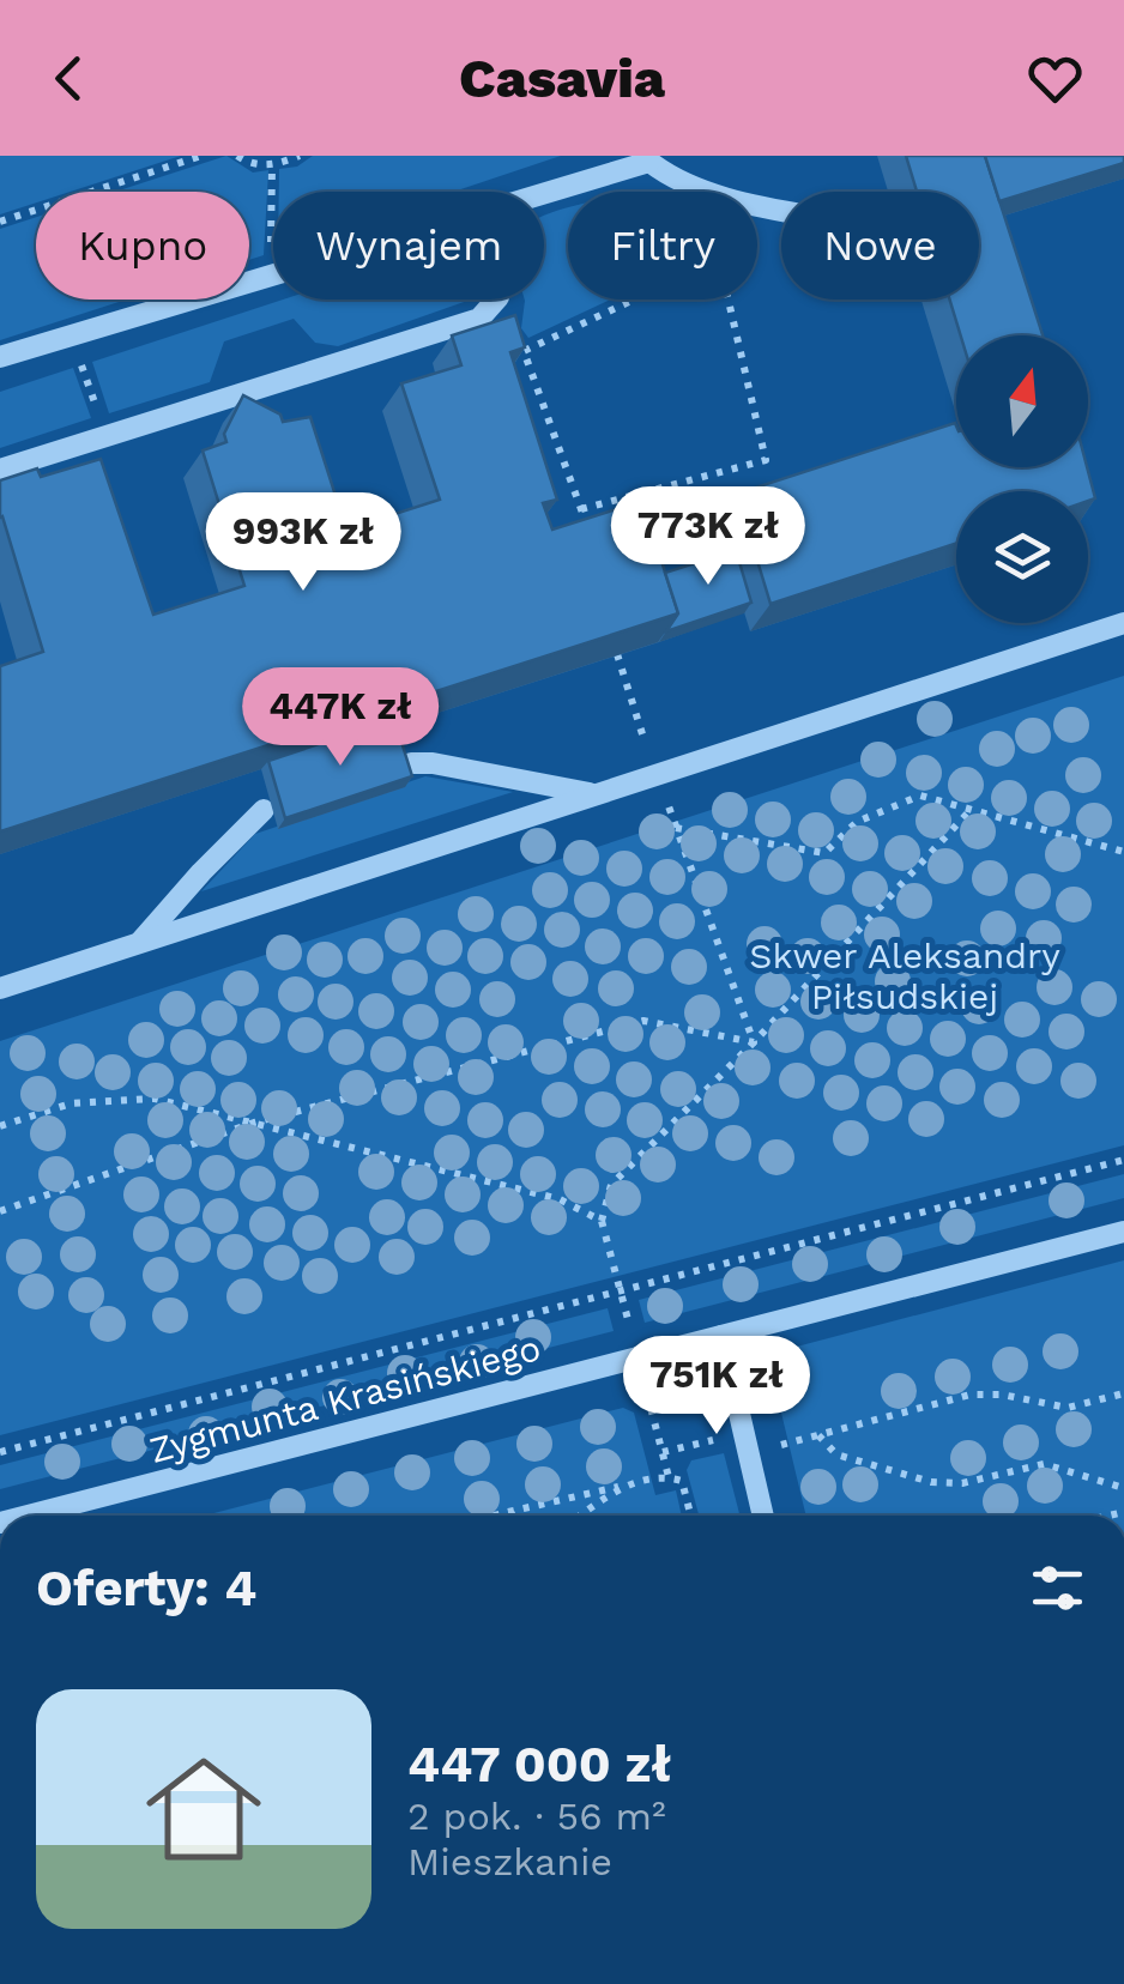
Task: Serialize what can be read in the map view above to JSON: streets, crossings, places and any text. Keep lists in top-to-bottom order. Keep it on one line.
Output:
{"streets":{"street":["Zygmunta Krasińskiego"]},"parks":["Skwer Aleksandry Piłsudskiej"],"north":"top","page":{"header":"Casavia","chip":["Kupno","Wynajem","Filtry","Nowe"],"price":["773K zł","993K zł","447K zł","751K zł"],"heading":"Oferty: 4","list":[{"name":"447 000 zł","note":"2 pok. · 56 m² · Mieszkanie"}]}}
